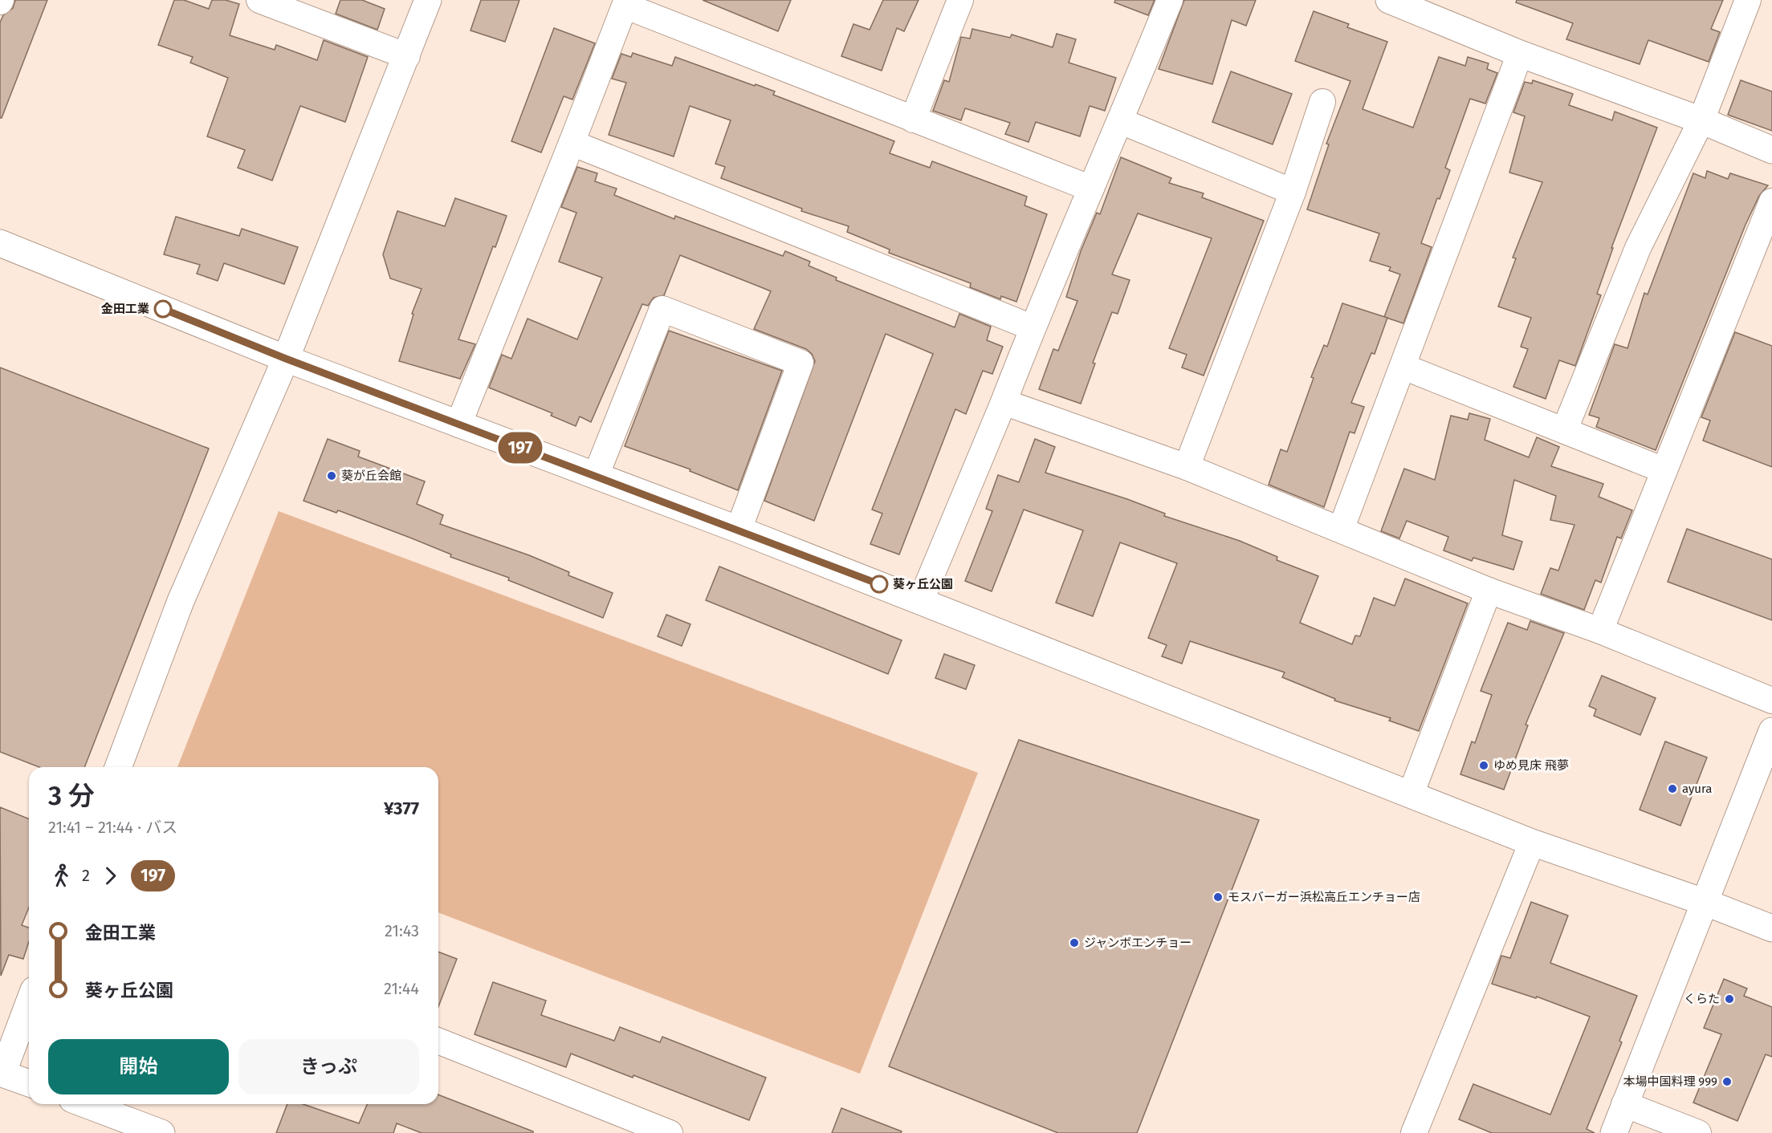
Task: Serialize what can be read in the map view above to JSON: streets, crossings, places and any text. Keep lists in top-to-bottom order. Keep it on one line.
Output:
{"places":["金田工業","葵が丘会館","葵ヶ丘公園","ゆめ見床 飛夢","ayura","モスバーガー浜松高丘エンチョー店","ジャンボエンチョー","くらた","本場中国料理 999"],"lines":["bus line 197"],"page":{"on_map":"197","heading":["3 分","21:41 – 21:44 · バス","¥377"],"legs":["2","197"],"list":[{"name":"金田工業","value":"21:43"},{"name":"葵ヶ丘公園","value":"21:44"}],"buttons":["開始","きっぷ"]}}
